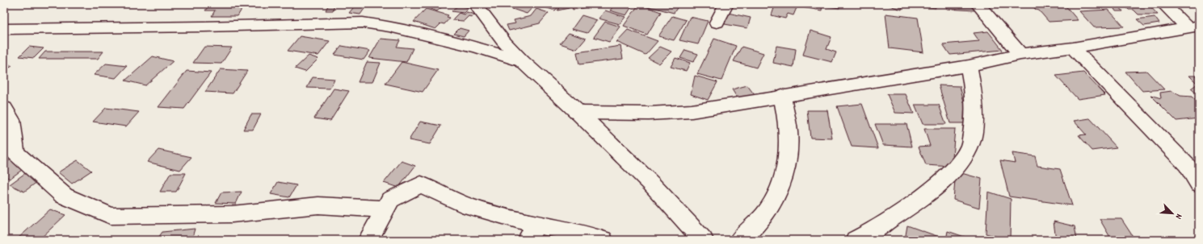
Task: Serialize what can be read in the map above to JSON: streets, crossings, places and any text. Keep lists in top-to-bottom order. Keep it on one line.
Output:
{"north":"bottom right"}
